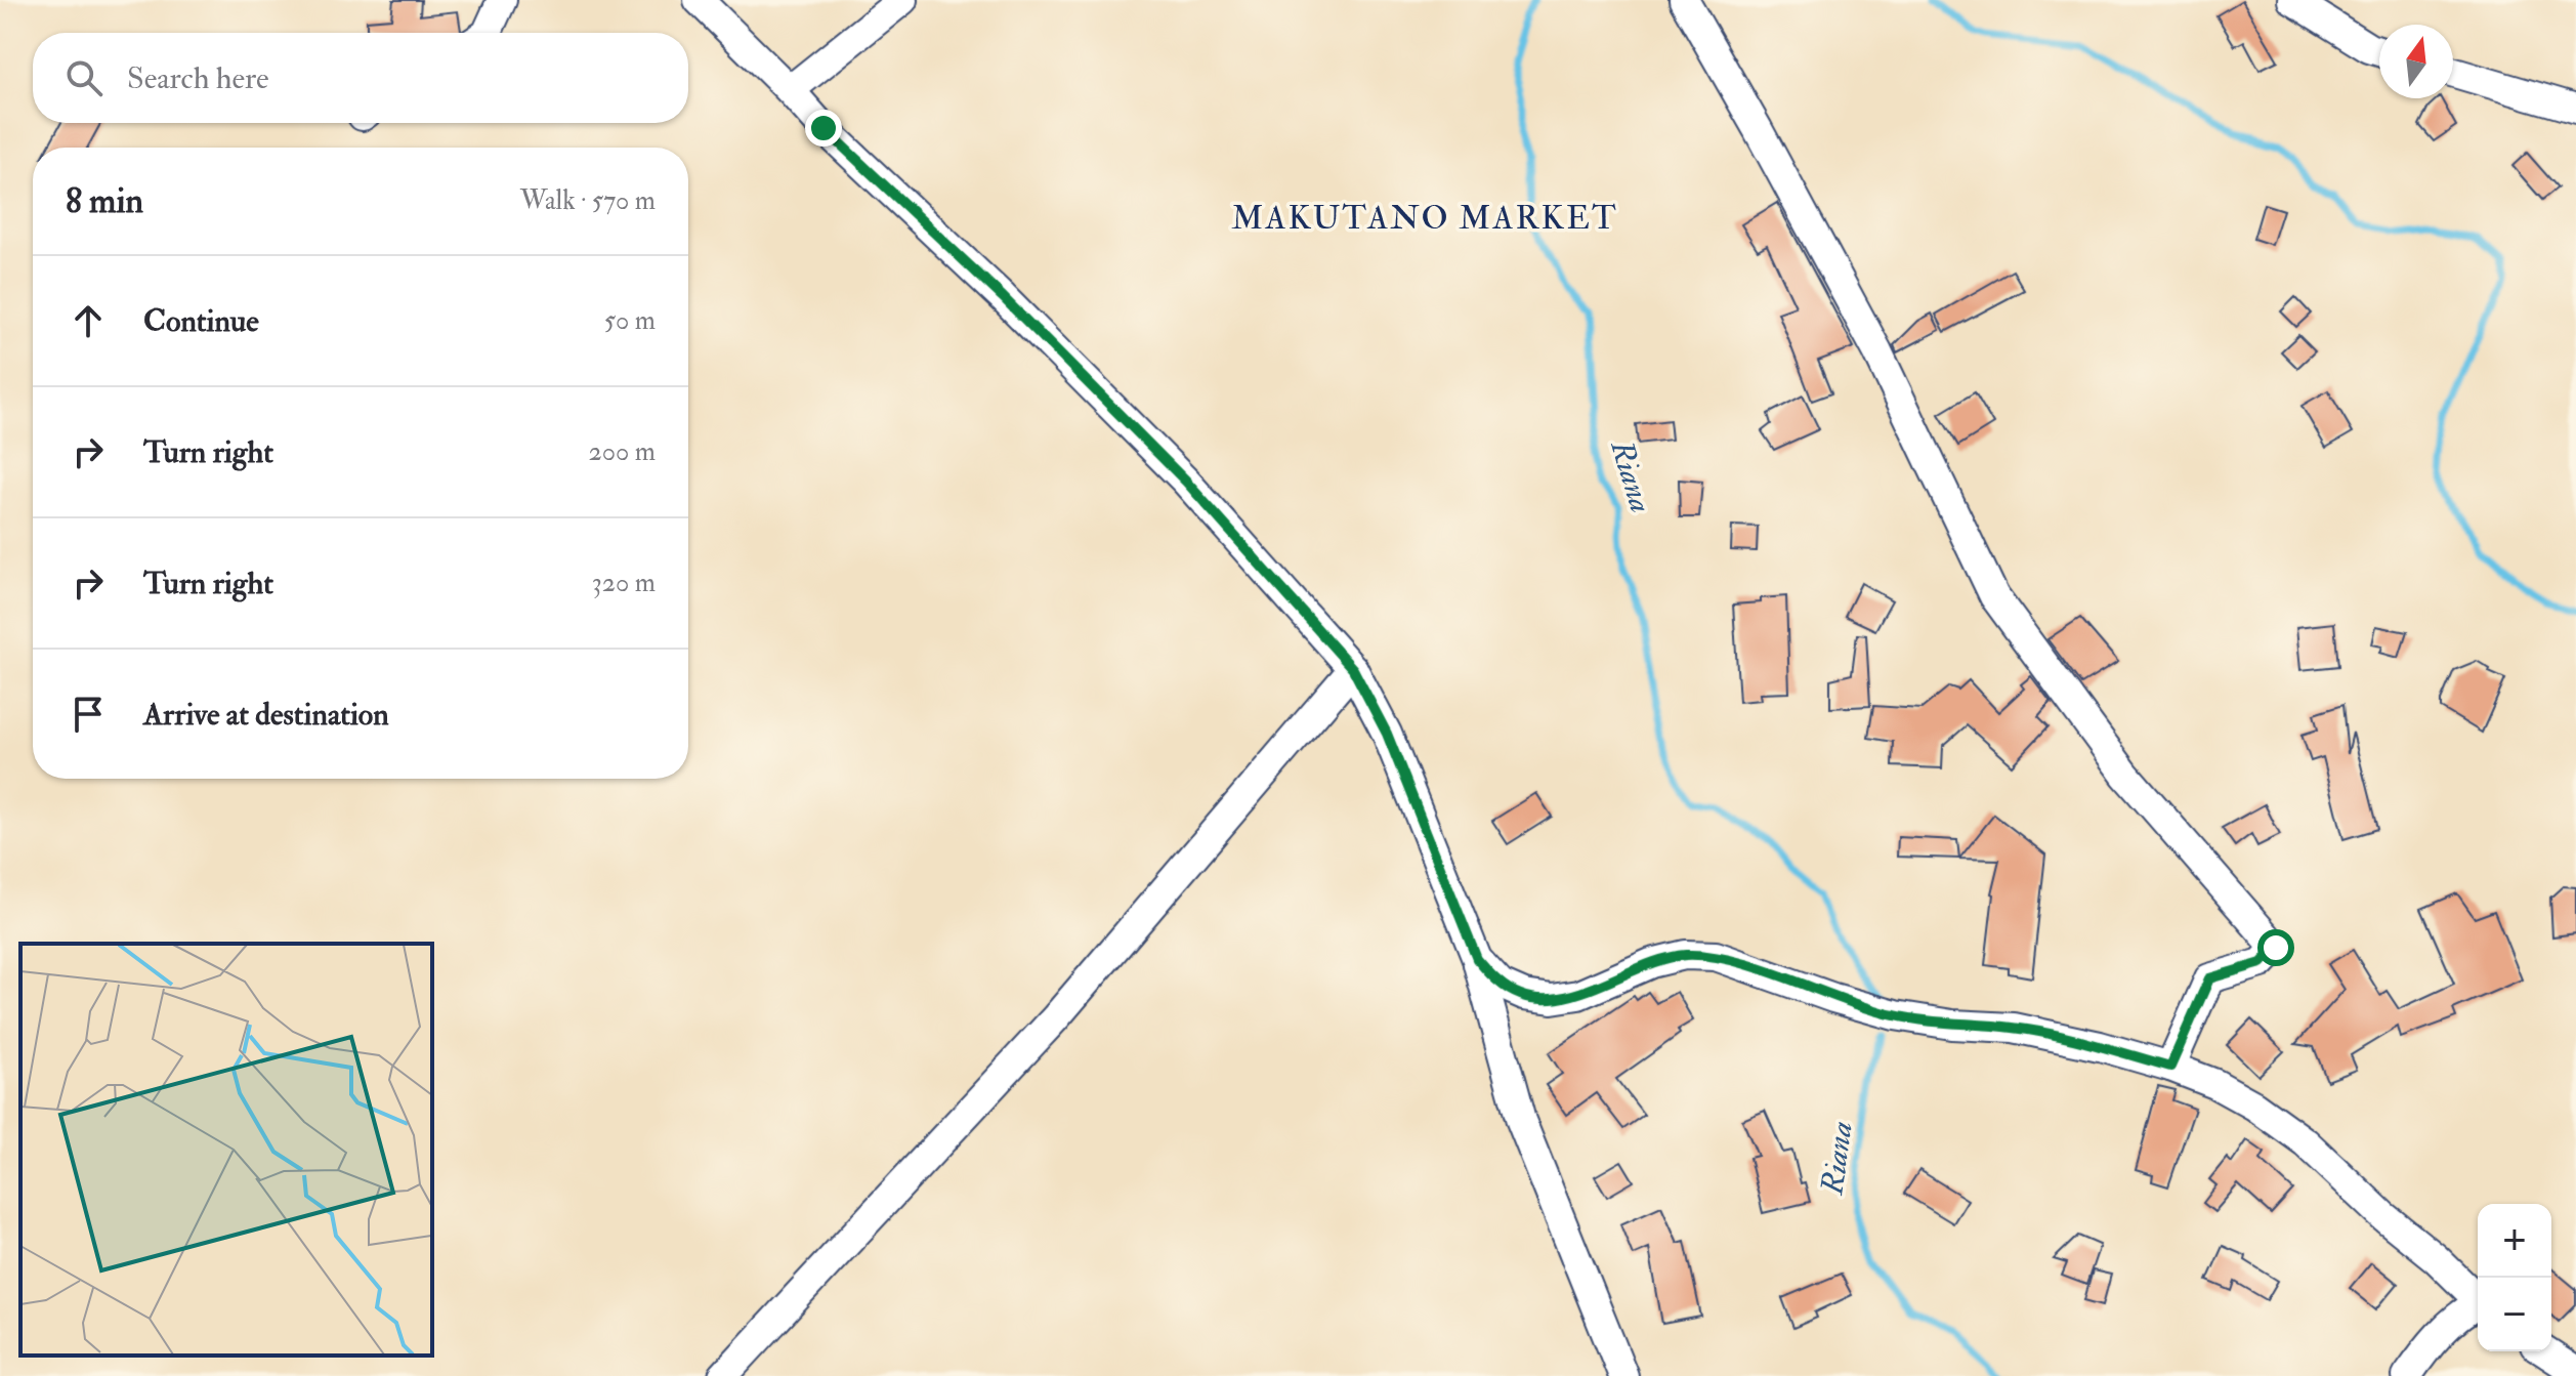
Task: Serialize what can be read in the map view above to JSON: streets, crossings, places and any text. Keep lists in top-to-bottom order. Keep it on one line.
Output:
{"districts":["MAKUTANO MARKET"],"water":["Riana"],"north":"top","page":{"search":"Search here","heading":["8 min","Walk · 570 m"],"list":[["Continue","50 m"],["Turn right","200 m"],["Turn right","320 m"],"Arrive at destination"],"map_buttons":["+","−"]}}
